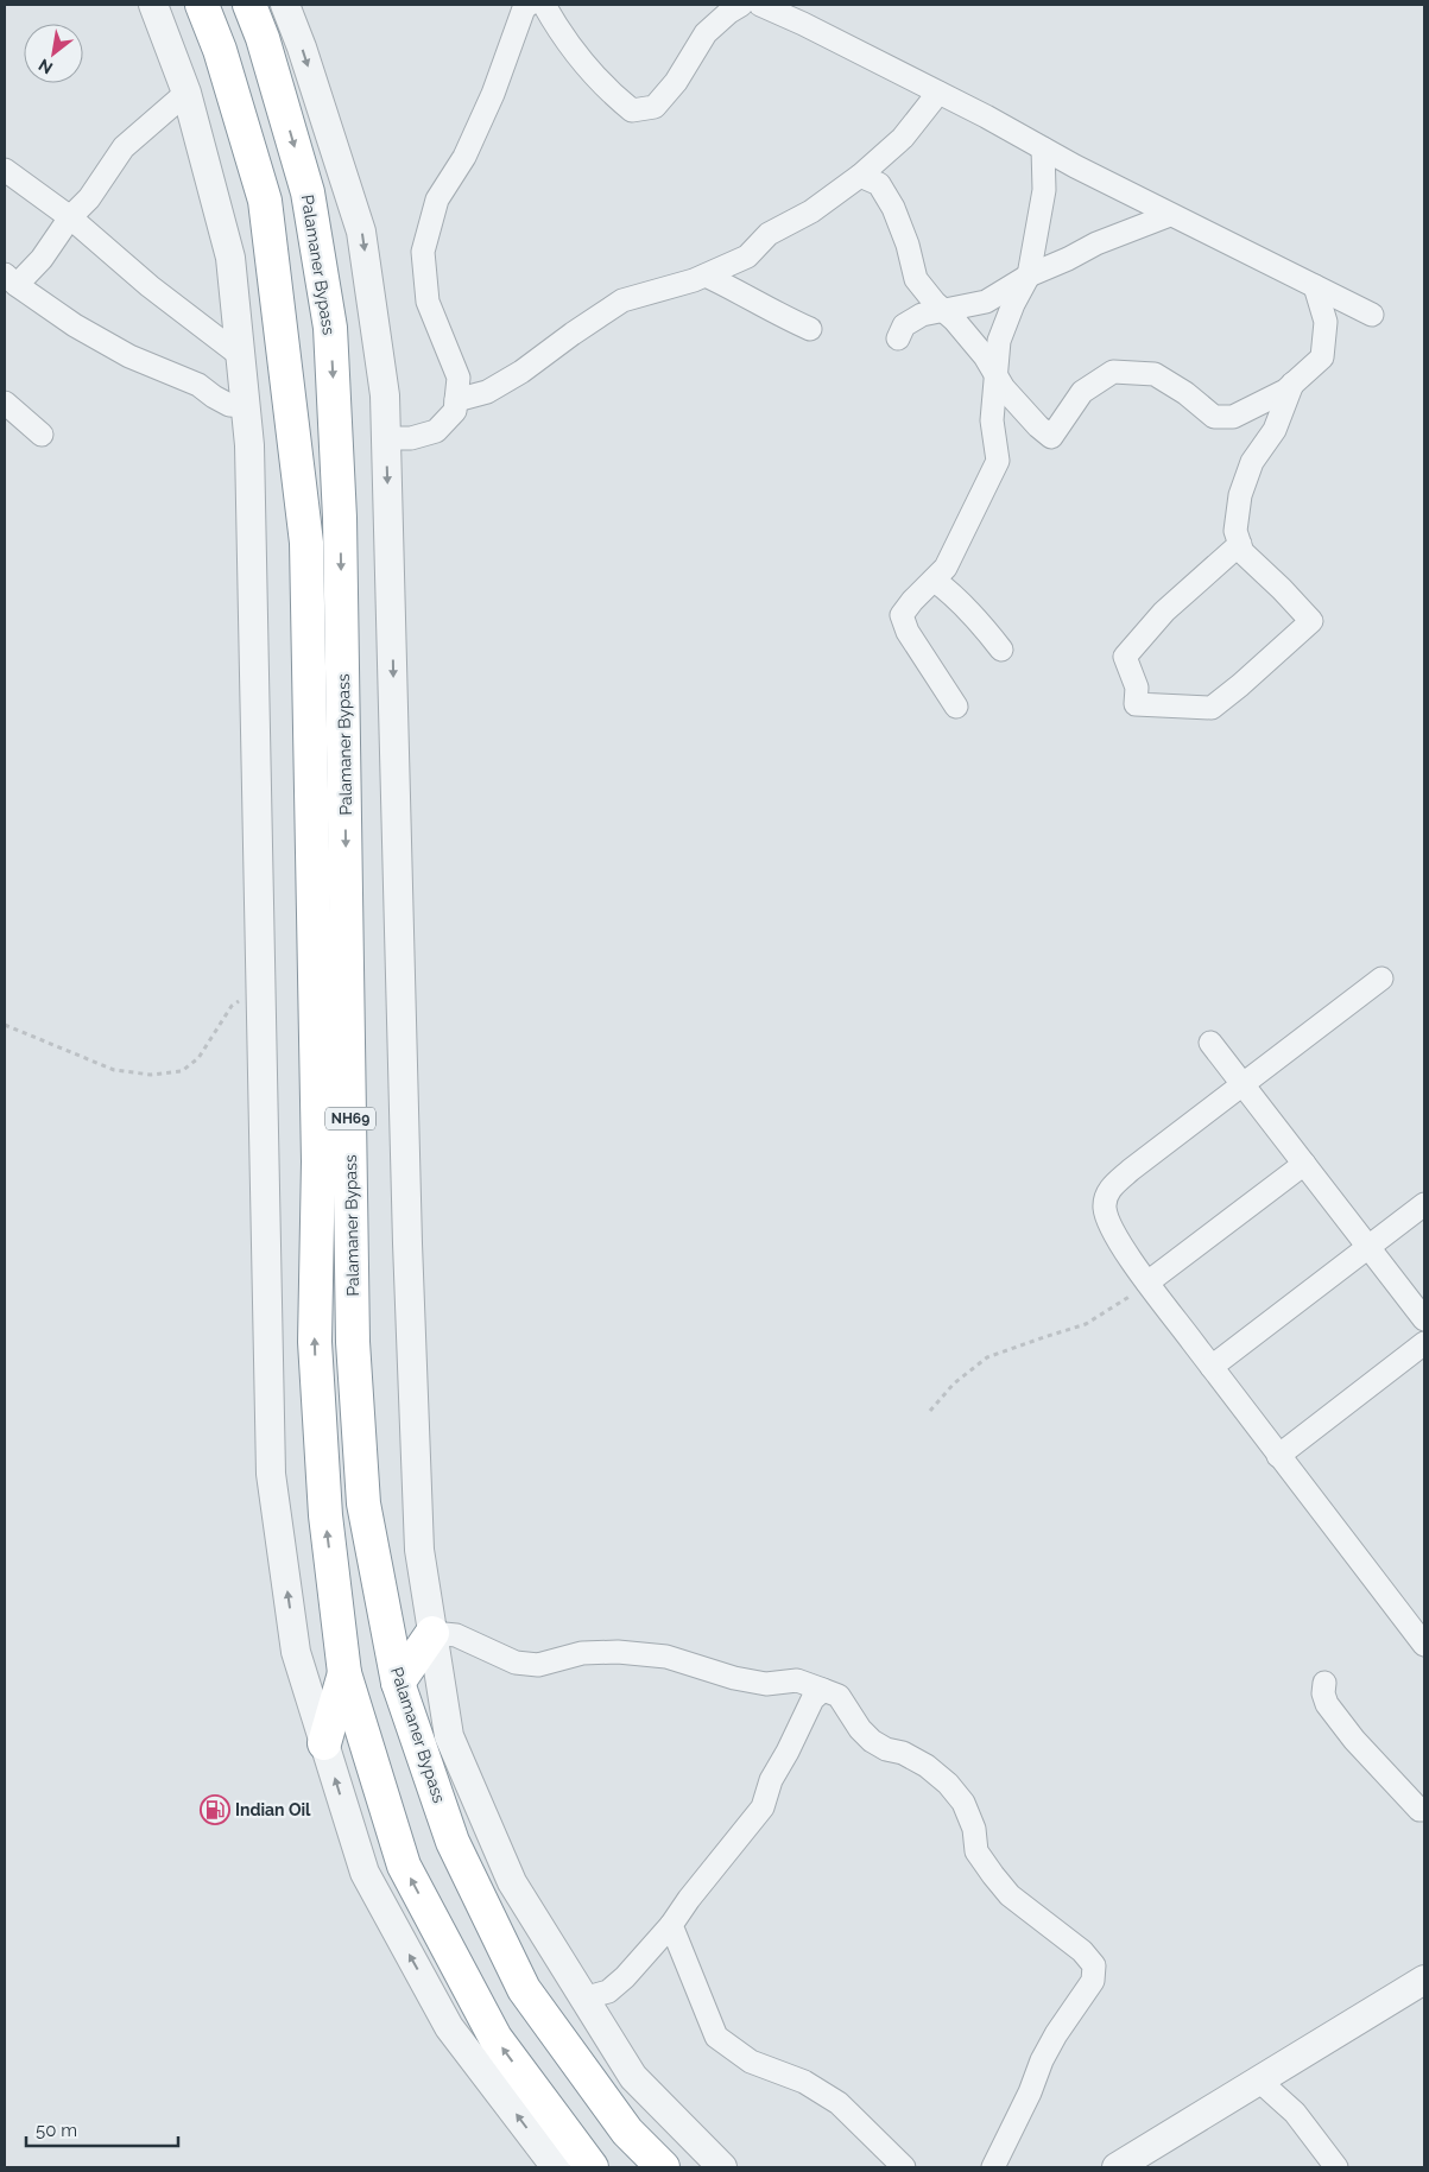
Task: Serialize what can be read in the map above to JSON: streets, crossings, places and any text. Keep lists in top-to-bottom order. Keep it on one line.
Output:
{"streets":{"highway":["Palamaner Bypass","NH69"]},"places":{"fuel station":["Indian Oil"]},"scale_bar":"50 m","north":"bottom left"}
